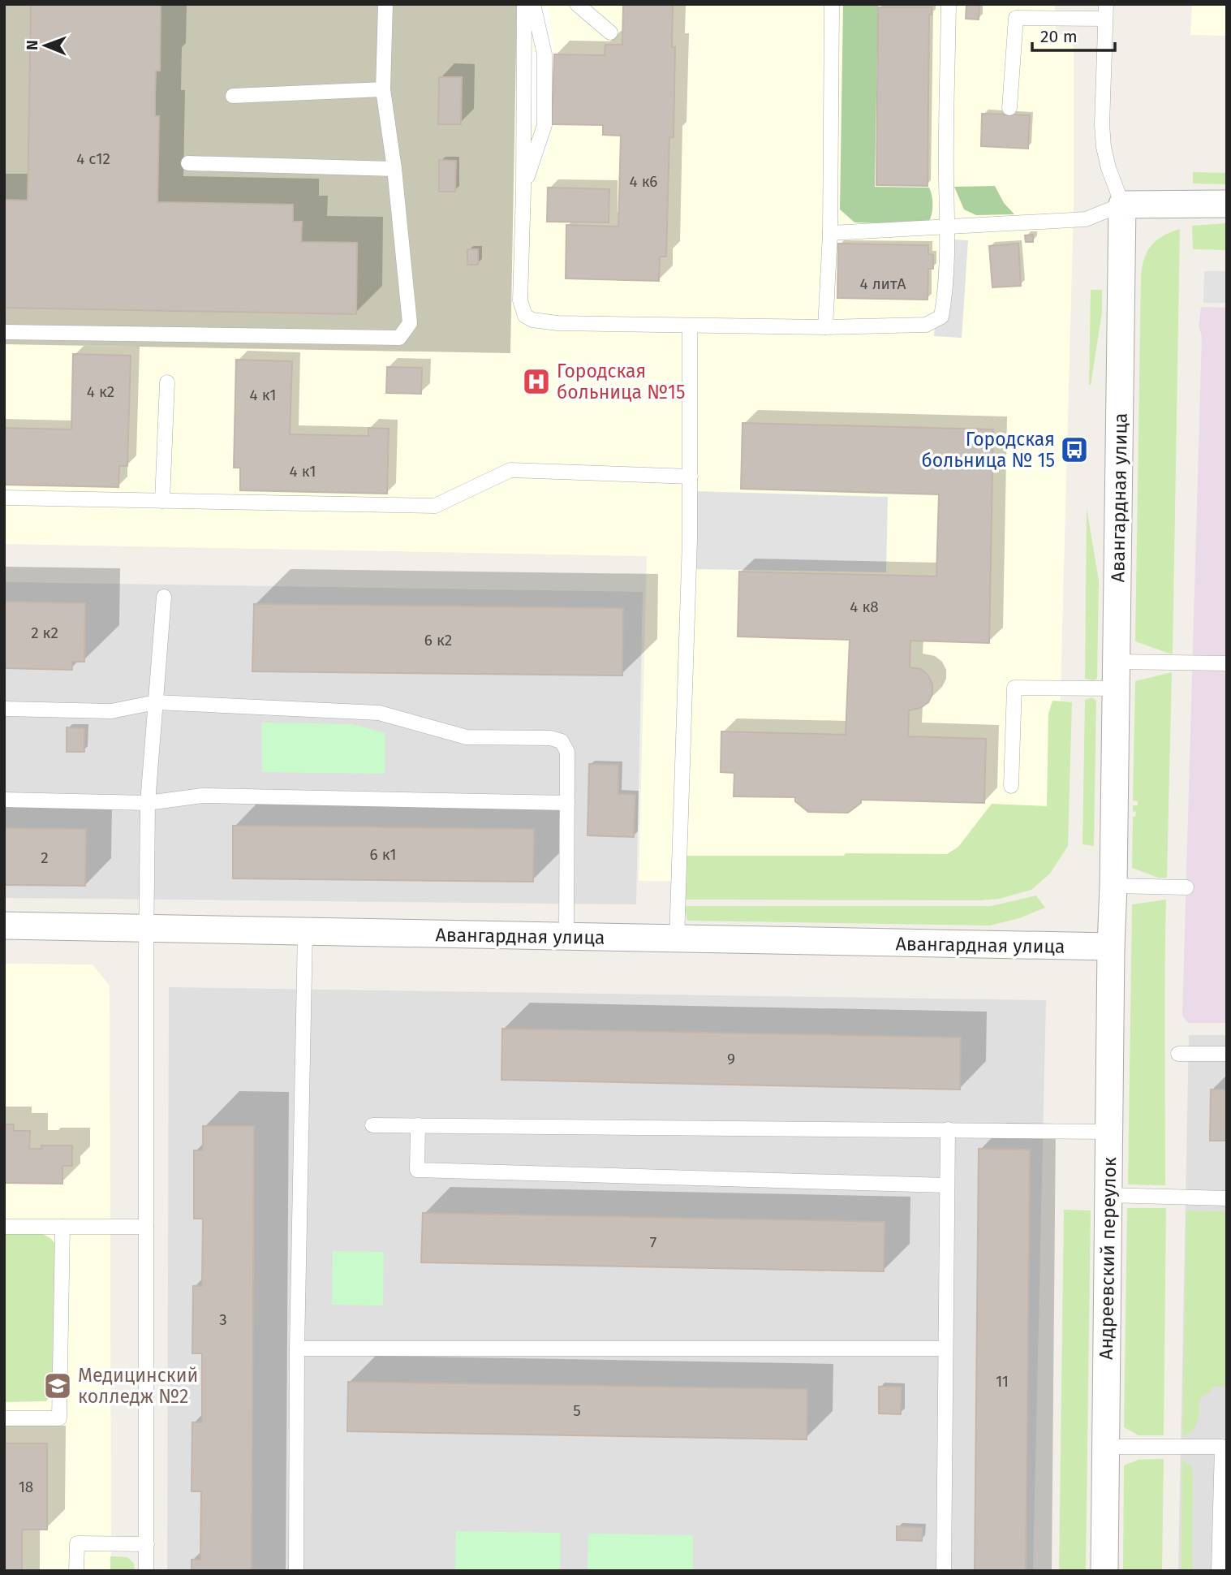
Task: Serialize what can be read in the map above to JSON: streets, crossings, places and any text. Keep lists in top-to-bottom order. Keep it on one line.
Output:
{"streets":{"street":["Авангардная улица","Андреевский переулок"]},"crossings":[["Авангардная улица","Андреевский переулок"]],"places":{"hospital":["Городская больница №15"],"bus stop":["Городская больница № 15"],"school or university":["Медицинский колледж №2"]},"house_numbers":["4 с12","4 к6","4 литА","4 к2","4 к1","4 к1","4 к8","2 к2","6 к2","6 к1","2","9","7","3","11","5","18"],"scale_bar":"20 m","north":"left"}
